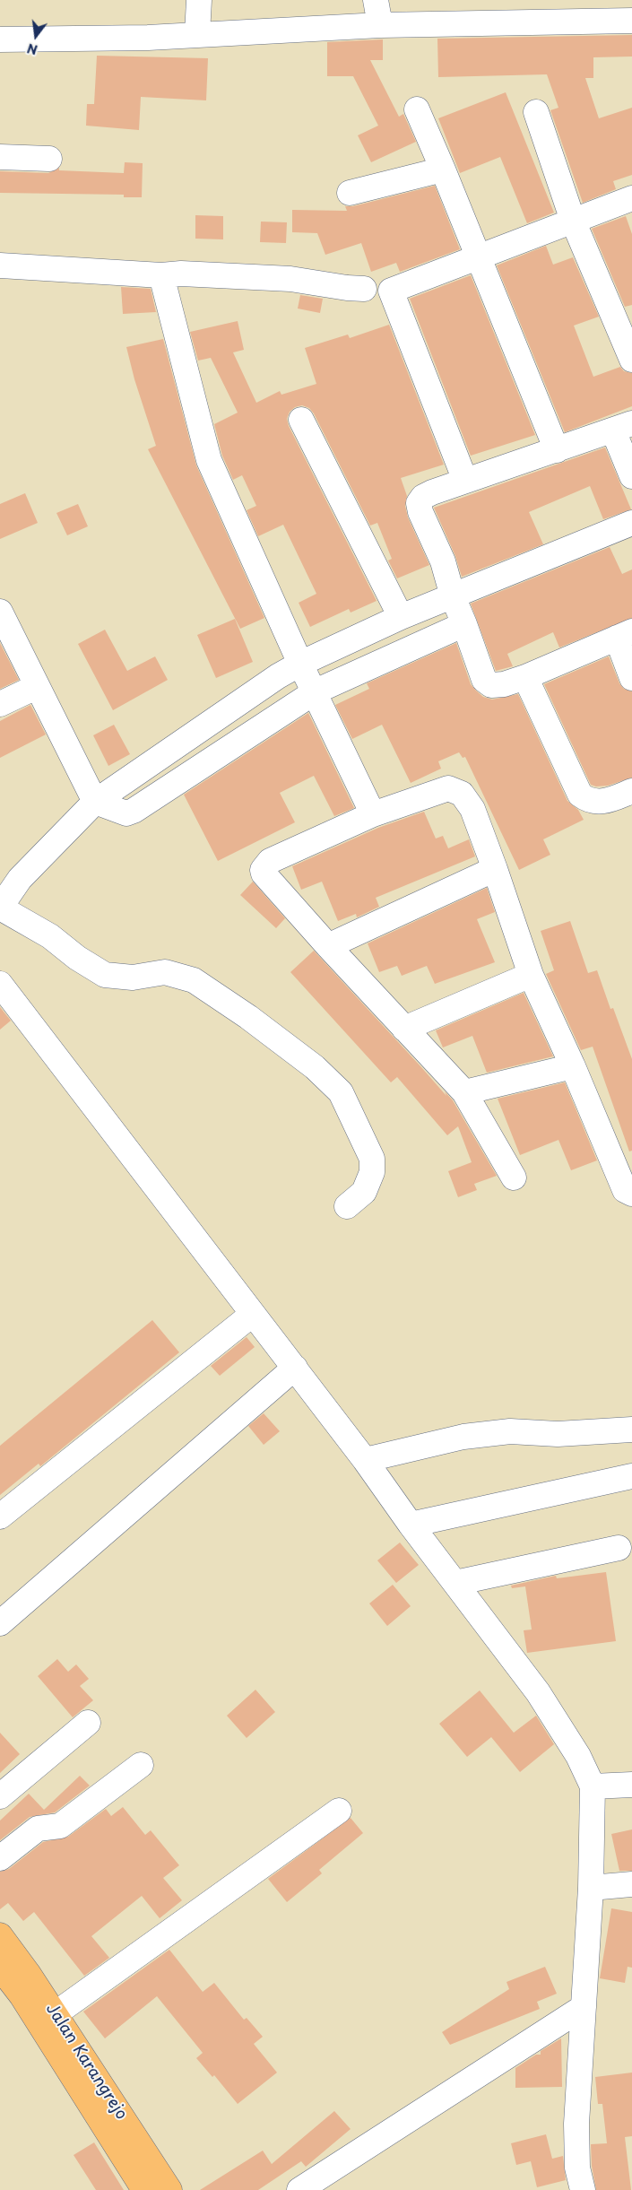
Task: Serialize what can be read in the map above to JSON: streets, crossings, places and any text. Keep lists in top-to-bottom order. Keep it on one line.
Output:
{"streets":{"main road":["Jalan Karangrejo"]},"north":"bottom"}
